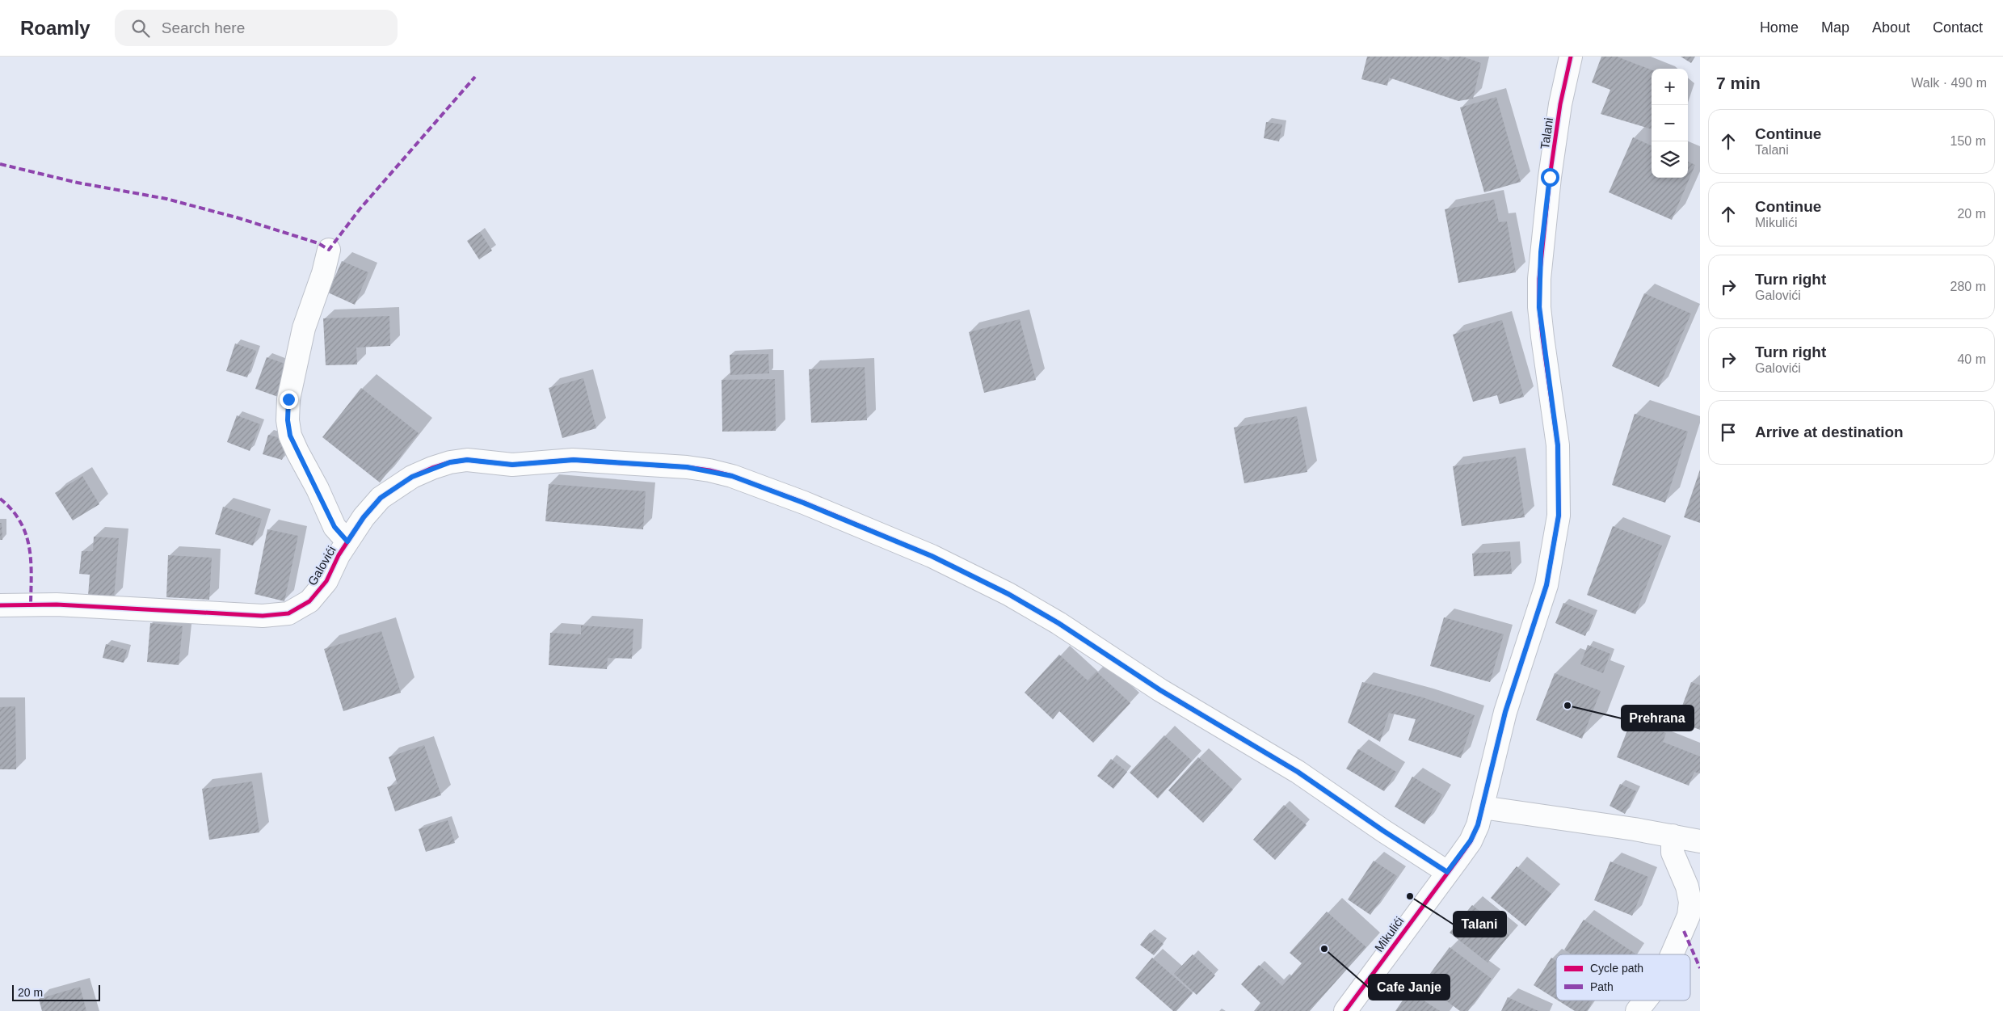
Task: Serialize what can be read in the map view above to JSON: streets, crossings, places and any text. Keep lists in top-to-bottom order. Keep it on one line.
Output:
{"streets":{"street":["Talani","Galovići","Mikulići"]},"crossings":[["Talani","Mikulići"],["Galovići","Mikulići"]],"places":["Prehrana","Talani","Cafe Janje"],"legend":["Cycle path","Path"],"scale_bar":"20 m","page":{"header":"Roamly","search":"Search here","nav":["Home","Map","About","Contact"],"heading":["7 min","Walk · 490 m"],"map_buttons":["+","−"],"list":[["Continue","Talani","150 m"],["Continue","Mikulići","20 m"],["Turn right","Galovići","280 m"],["Turn right","Galovići","40 m"],"Arrive at destination"],"scale":"20 m"}}
